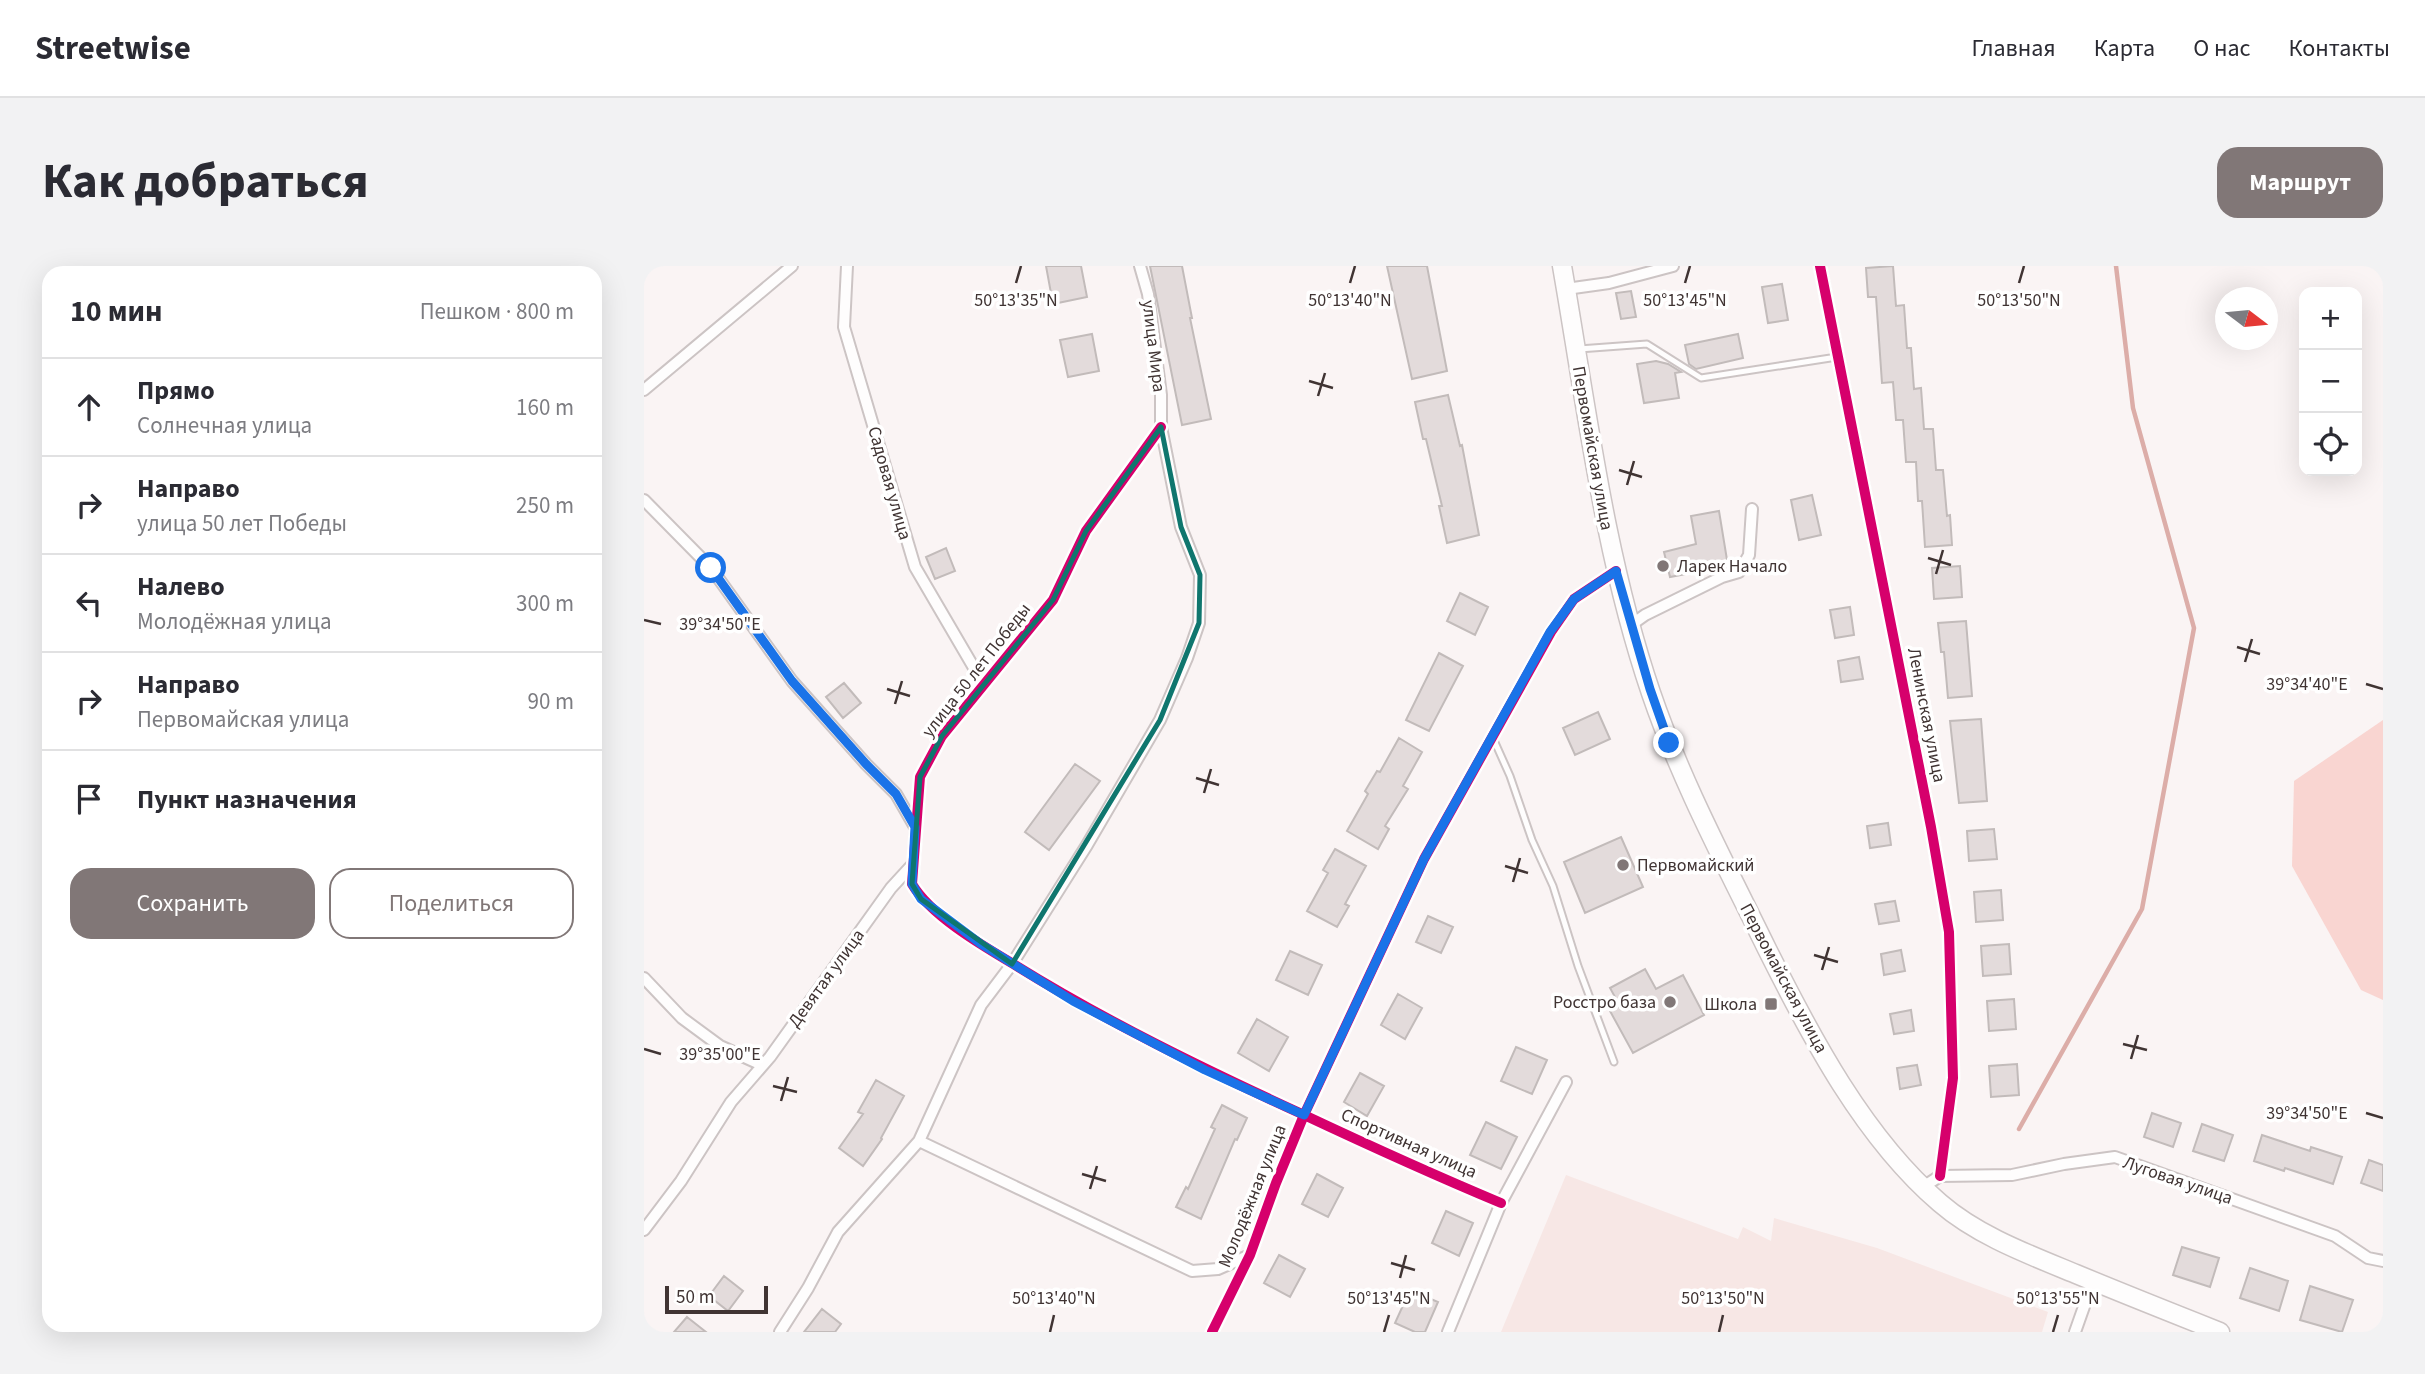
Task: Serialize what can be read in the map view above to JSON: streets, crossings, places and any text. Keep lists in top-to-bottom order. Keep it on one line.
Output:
{"streets":{"main road":["Первомайская улица"],"street":["улица Мира","Садовая улица","улица 50 лет Победы","Ленинская улица","Девятая улица","Спортивная улица","Луговая улица","Молодёжная улица"]},"crossings":[["улица Мира","улица 50 лет Победы"],["Первомайская улица","Молодёжная улица"],["Садовая улица","улица 50 лет Победы"],["улица 50 лет Победы","Девятая улица"],["улица 50 лет Победы","Спортивная улица"],["улица 50 лет Победы","Молодёжная улица"],["Ленинская улица","Луговая улица"],["Спортивная улица","Молодёжная улица"]],"places":{"other":["Ларек Начало","Первомайский","Росстро база"],"transit":["Школа"]},"scale_bar":"50 m","north":"right","page":{"header":"Streetwise","nav":["Главная","Карта","О нас","Контакты"],"title":"Как добраться","buttons":["Маршрут",["Сохранить","Поделиться"]],"heading":["10 мин","Пешком · 800 m"],"map_buttons":["+","−"],"list":[["Прямо","Солнечная улица","160 m"],["Направо","улица 50 лет Победы","250 m"],["Налево","Молодёжная улица","300 m"],["Направо","Первомайская улица","90 m"],"Пункт назначения"],"scale":"50 m"},"coordinates":["50°13'35\"N","50°13'40\"N","50°13'45\"N","50°13'50\"N","39°34'50\"E","39°34'40\"E","39°35'00\"E","50°13'55\"N"]}
